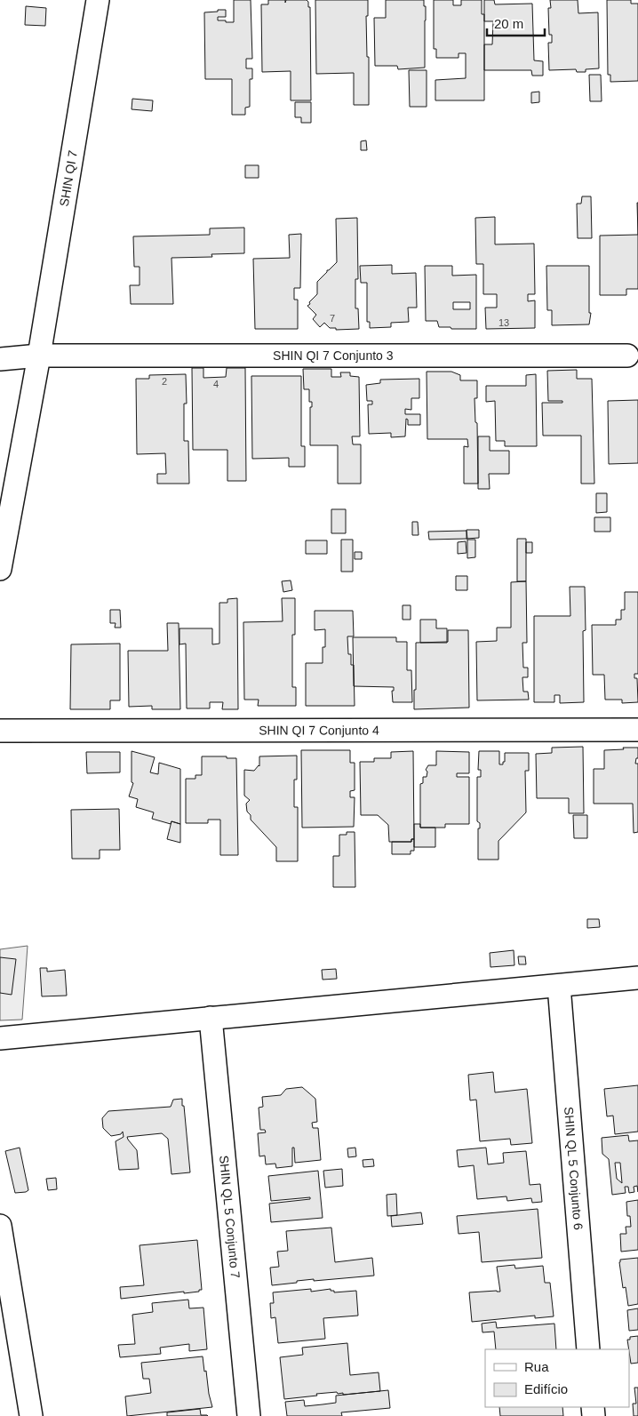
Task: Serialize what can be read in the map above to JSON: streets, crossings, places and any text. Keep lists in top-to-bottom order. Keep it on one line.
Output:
{"streets":{"street":["SHIN QI 7","SHIN QI 7 Conjunto 3","SHIN QI 7 Conjunto 4","SHIN QL 5 Conjunto 6","SHIN QL 5 Conjunto 7"]},"crossings":[["SHIN QI 7","SHIN QI 7 Conjunto 3"]],"house_numbers":["7","13","2","4"],"legend":["Rua","Edifício"],"scale_bar":"20 m"}
